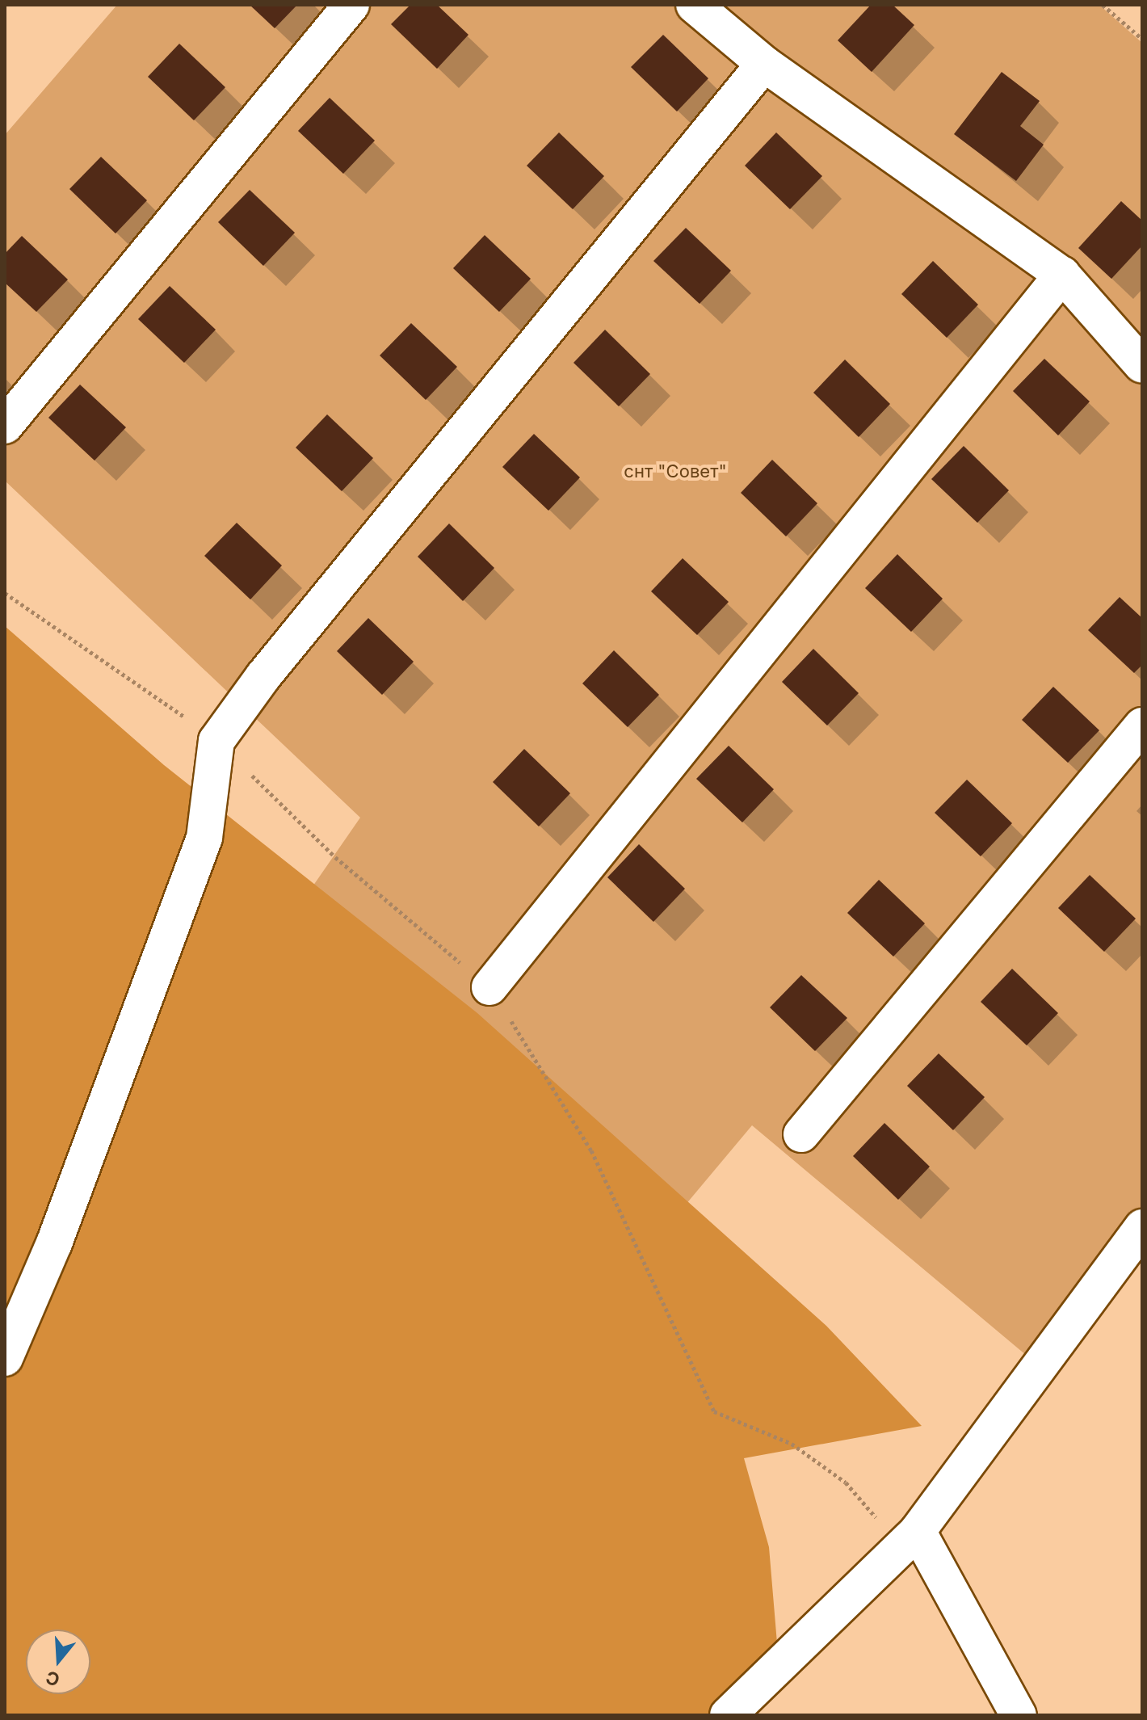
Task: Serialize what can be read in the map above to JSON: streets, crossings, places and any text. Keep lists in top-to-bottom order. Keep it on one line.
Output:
{"parks":["снт \"Совет\""],"north":"bottom"}
